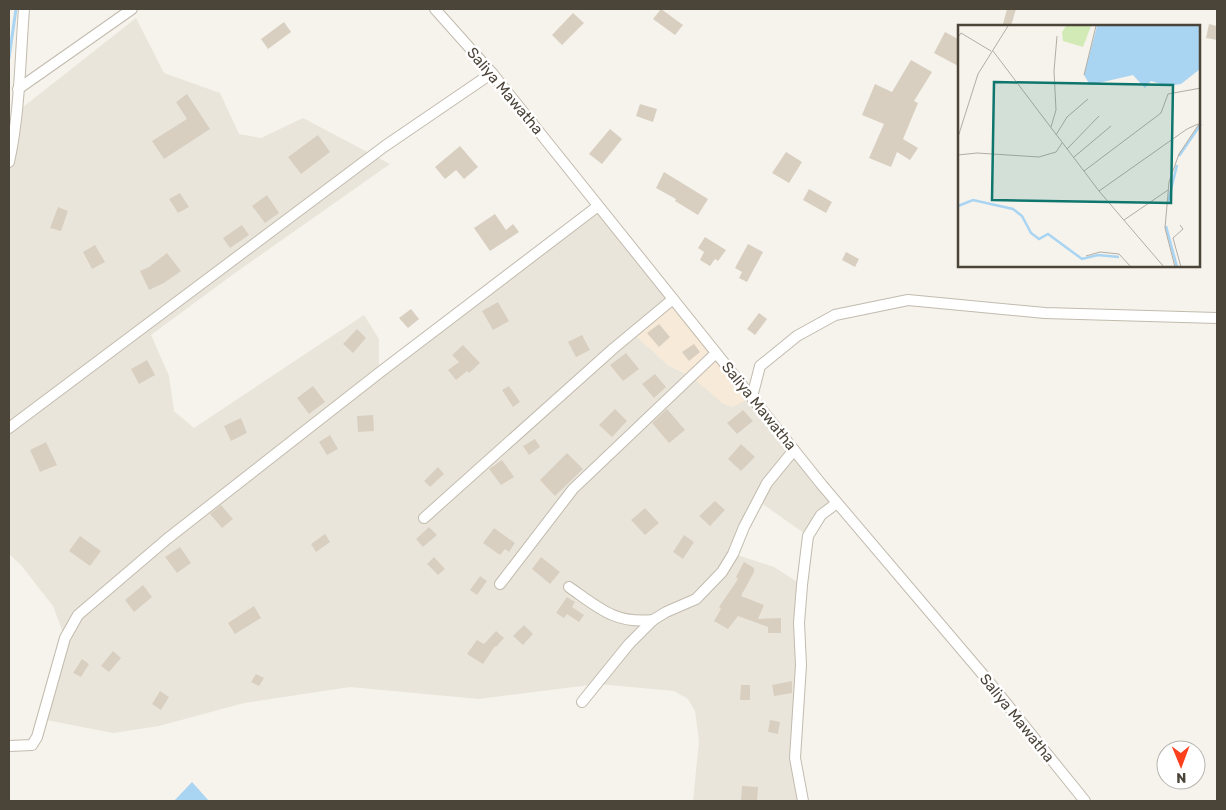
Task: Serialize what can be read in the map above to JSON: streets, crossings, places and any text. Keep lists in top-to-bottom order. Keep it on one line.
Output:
{"streets":{"street":["Saliya Mawatha"]},"north":"bottom"}
